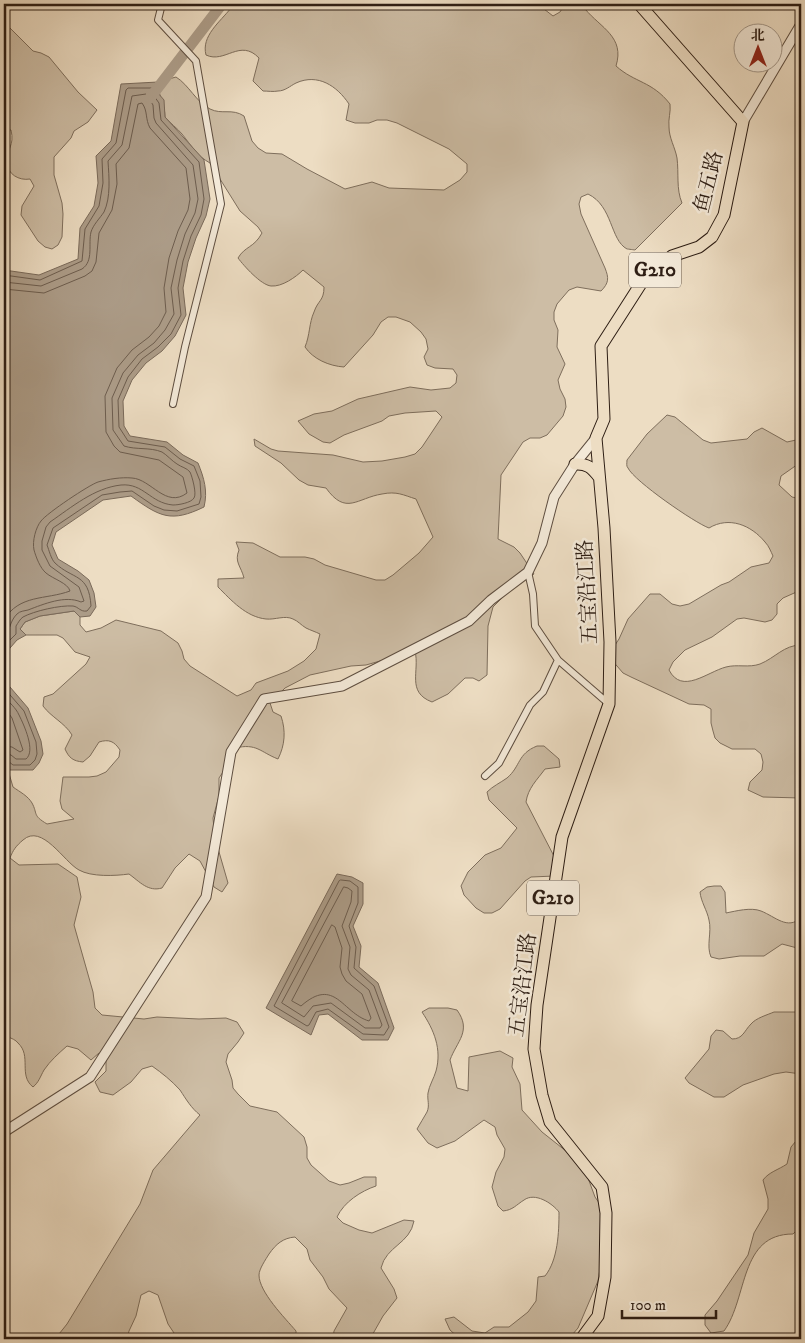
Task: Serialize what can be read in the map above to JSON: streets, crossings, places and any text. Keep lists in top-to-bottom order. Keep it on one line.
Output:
{"streets":{"highway":["鱼五路","G210","五宝沿江路"]},"crossings":[["鱼五路","五宝沿江路"]],"scale_bar":"100 m","north":"top"}
